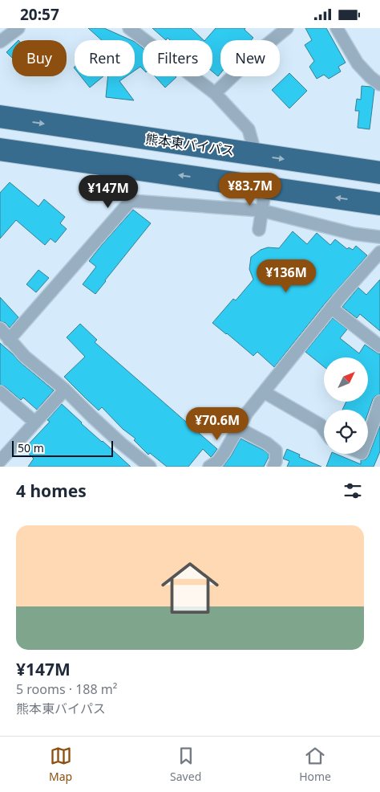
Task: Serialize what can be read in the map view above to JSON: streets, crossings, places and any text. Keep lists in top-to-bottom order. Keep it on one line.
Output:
{"streets":{"highway":["熊本東バイパス"]},"scale_bar":"50 m","north":"top right","page":{"status":"20:57","chip":["Buy","Rent","Filters","New"],"price":["¥83.7M","¥147M","¥136M","¥70.6M"],"scale":"50 m","heading":"4 homes","list":[{"name":"¥147M","note":"5 rooms · 188 m² · 熊本東バイパス"}],"tabs":["Map","Saved","Home"]}}
